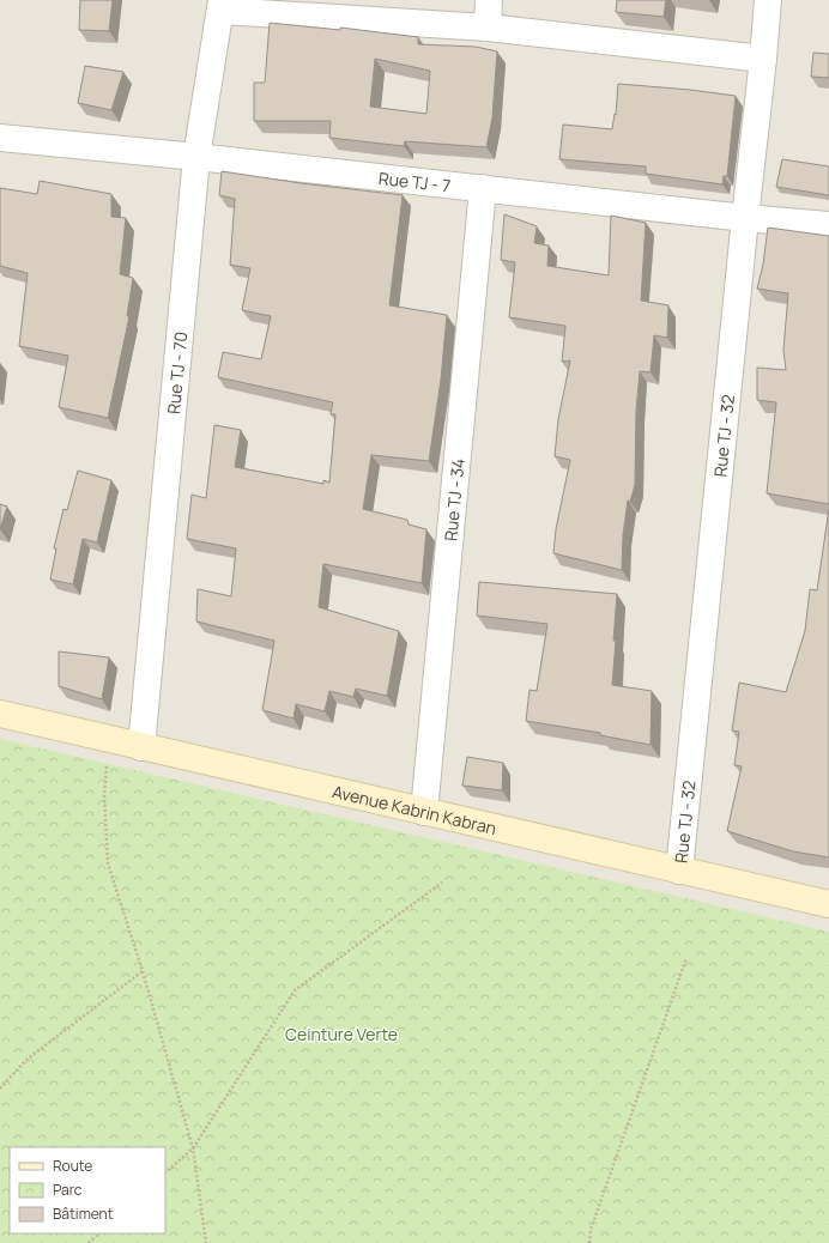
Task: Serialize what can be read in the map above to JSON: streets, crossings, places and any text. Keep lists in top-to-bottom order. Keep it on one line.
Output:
{"streets":{"street":["Rue TJ - 7","Rue TJ - 70","Rue TJ - 32","Rue TJ - 34","Avenue Kabrin Kabran"]},"crossings":[["Rue TJ - 7","Rue TJ - 70"],["Rue TJ - 7","Rue TJ - 32"],["Rue TJ - 7","Rue TJ - 34"],["Rue TJ - 70","Avenue Kabrin Kabran"],["Rue TJ - 32","Avenue Kabrin Kabran"],["Rue TJ - 34","Avenue Kabrin Kabran"]],"parks":["Ceinture Verte"],"legend":["Route","Parc","Bâtiment"]}
